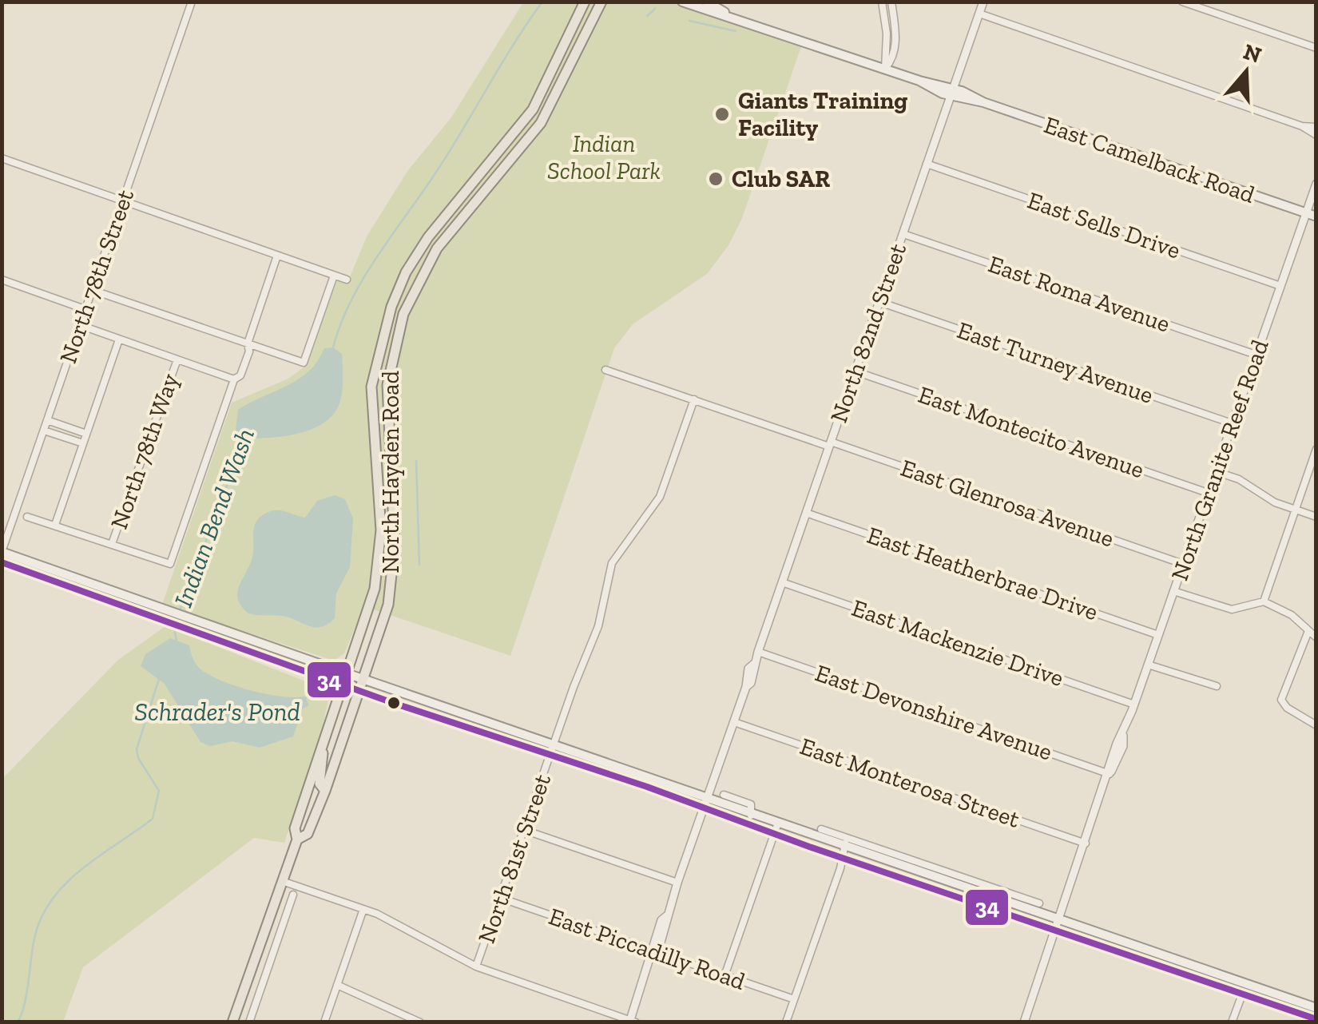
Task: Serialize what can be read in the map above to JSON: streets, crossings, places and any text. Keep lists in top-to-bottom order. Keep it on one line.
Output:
{"streets":{"main road":["East Camelback Road","North Hayden Road"],"street":["East Sells Drive","North 78th Street","East Roma Avenue","North 82nd Street","East Turney Avenue","East Montecito Avenue","North 78th Way","North Granite Reef Road","East Glenrosa Avenue","East Heatherbrae Drive","East Mackenzie Drive","East Devonshire Avenue","East Monterosa Street","North 81st Street","East Piccadilly Road"]},"crossings":[["East Camelback Road","North 82nd Street"],["East Camelback Road","North Granite Reef Road"],["East Sells Drive","North 82nd Street"],["East Sells Drive","North Granite Reef Road"],["East Roma Avenue","North 82nd Street"],["East Roma Avenue","North Granite Reef Road"],["North 82nd Street","East Turney Avenue"],["North 82nd Street","East Montecito Avenue"],["North 82nd Street","East Glenrosa Avenue"],["North 82nd Street","East Heatherbrae Drive"],["North 82nd Street","East Mackenzie Drive"],["North 82nd Street","East Devonshire Avenue"],["North 82nd Street","East Monterosa Street"],["North 82nd Street","East Piccadilly Road"],["East Turney Avenue","North Granite Reef Road"],["East Montecito Avenue","North Granite Reef Road"],["North Granite Reef Road","East Glenrosa Avenue"],["North Granite Reef Road","East Heatherbrae Drive"],["North Granite Reef Road","East Mackenzie Drive"],["North Granite Reef Road","East Devonshire Avenue"],["North Granite Reef Road","East Monterosa Street"],["East Glenrosa Avenue","North 81st Street"],["North 81st Street","East Piccadilly Road"]],"water":["Indian Bend Wash","Schrader's Pond"],"parks":["Indian School Park"],"places":["Giants Training Facility","Club SAR"],"lines":["transit line 34"],"north":"top"}
